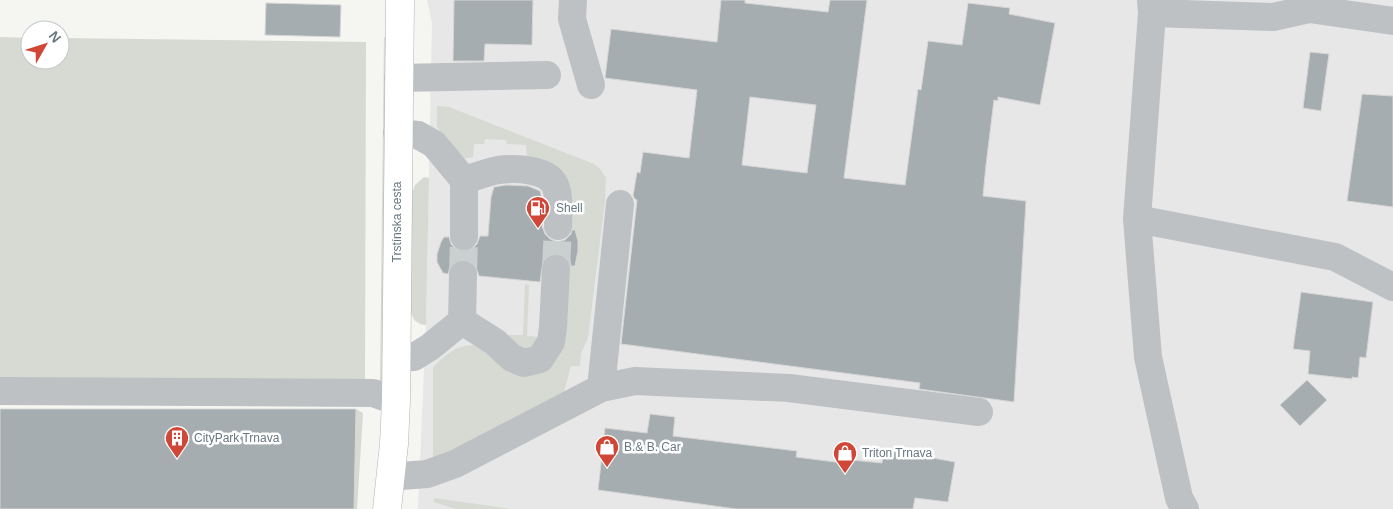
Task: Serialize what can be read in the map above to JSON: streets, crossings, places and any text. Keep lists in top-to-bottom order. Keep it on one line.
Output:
{"streets":{"main road":["Trstínska cesta"]},"places":{"fuel station":["Shell"],"building":["CityPark Trnava"],"shop":["B.& B. Car","Triton Trnava"]},"north":"top right"}
